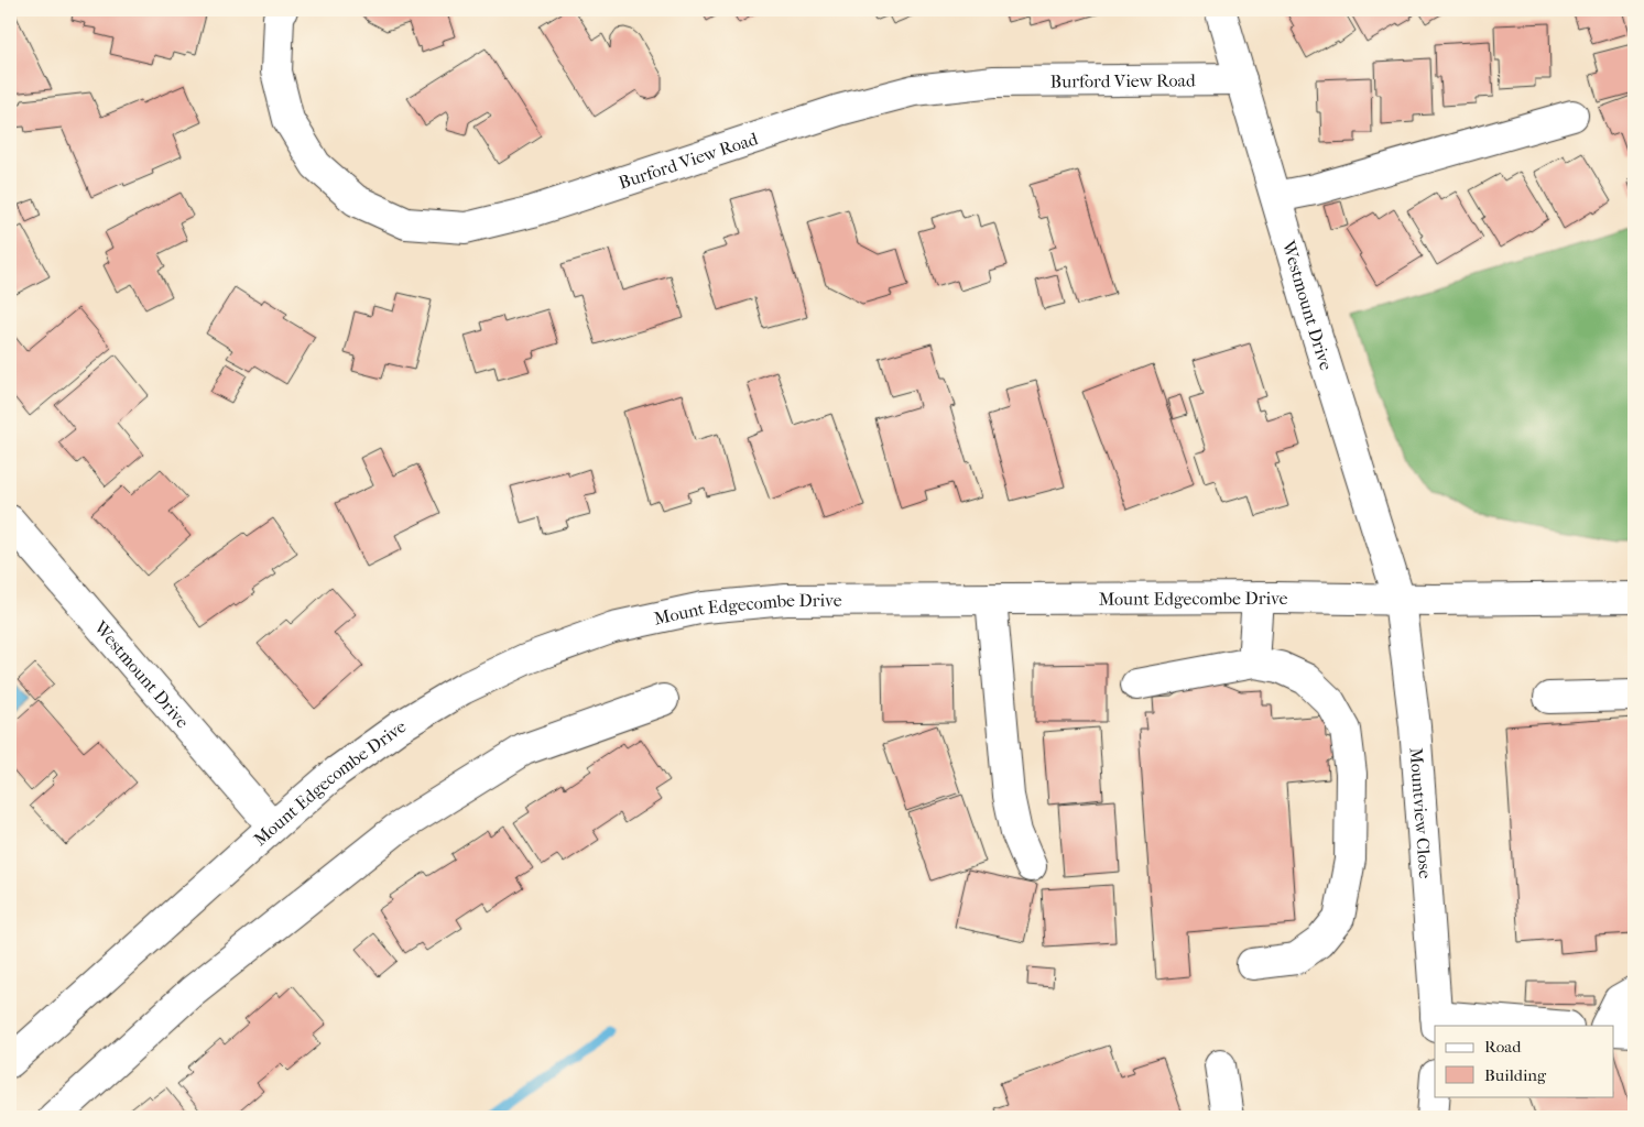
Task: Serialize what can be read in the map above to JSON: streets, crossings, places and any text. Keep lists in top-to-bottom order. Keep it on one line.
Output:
{"streets":{"street":["Burford View Road","Westmount Drive","Mount Edgecombe Drive","Mountview Close"]},"crossings":[["Burford View Road","Westmount Drive"],["Westmount Drive","Mount Edgecombe Drive"],["Westmount Drive","Mountview Close"],["Mount Edgecombe Drive","Mountview Close"]],"legend":["Road","Building"]}
